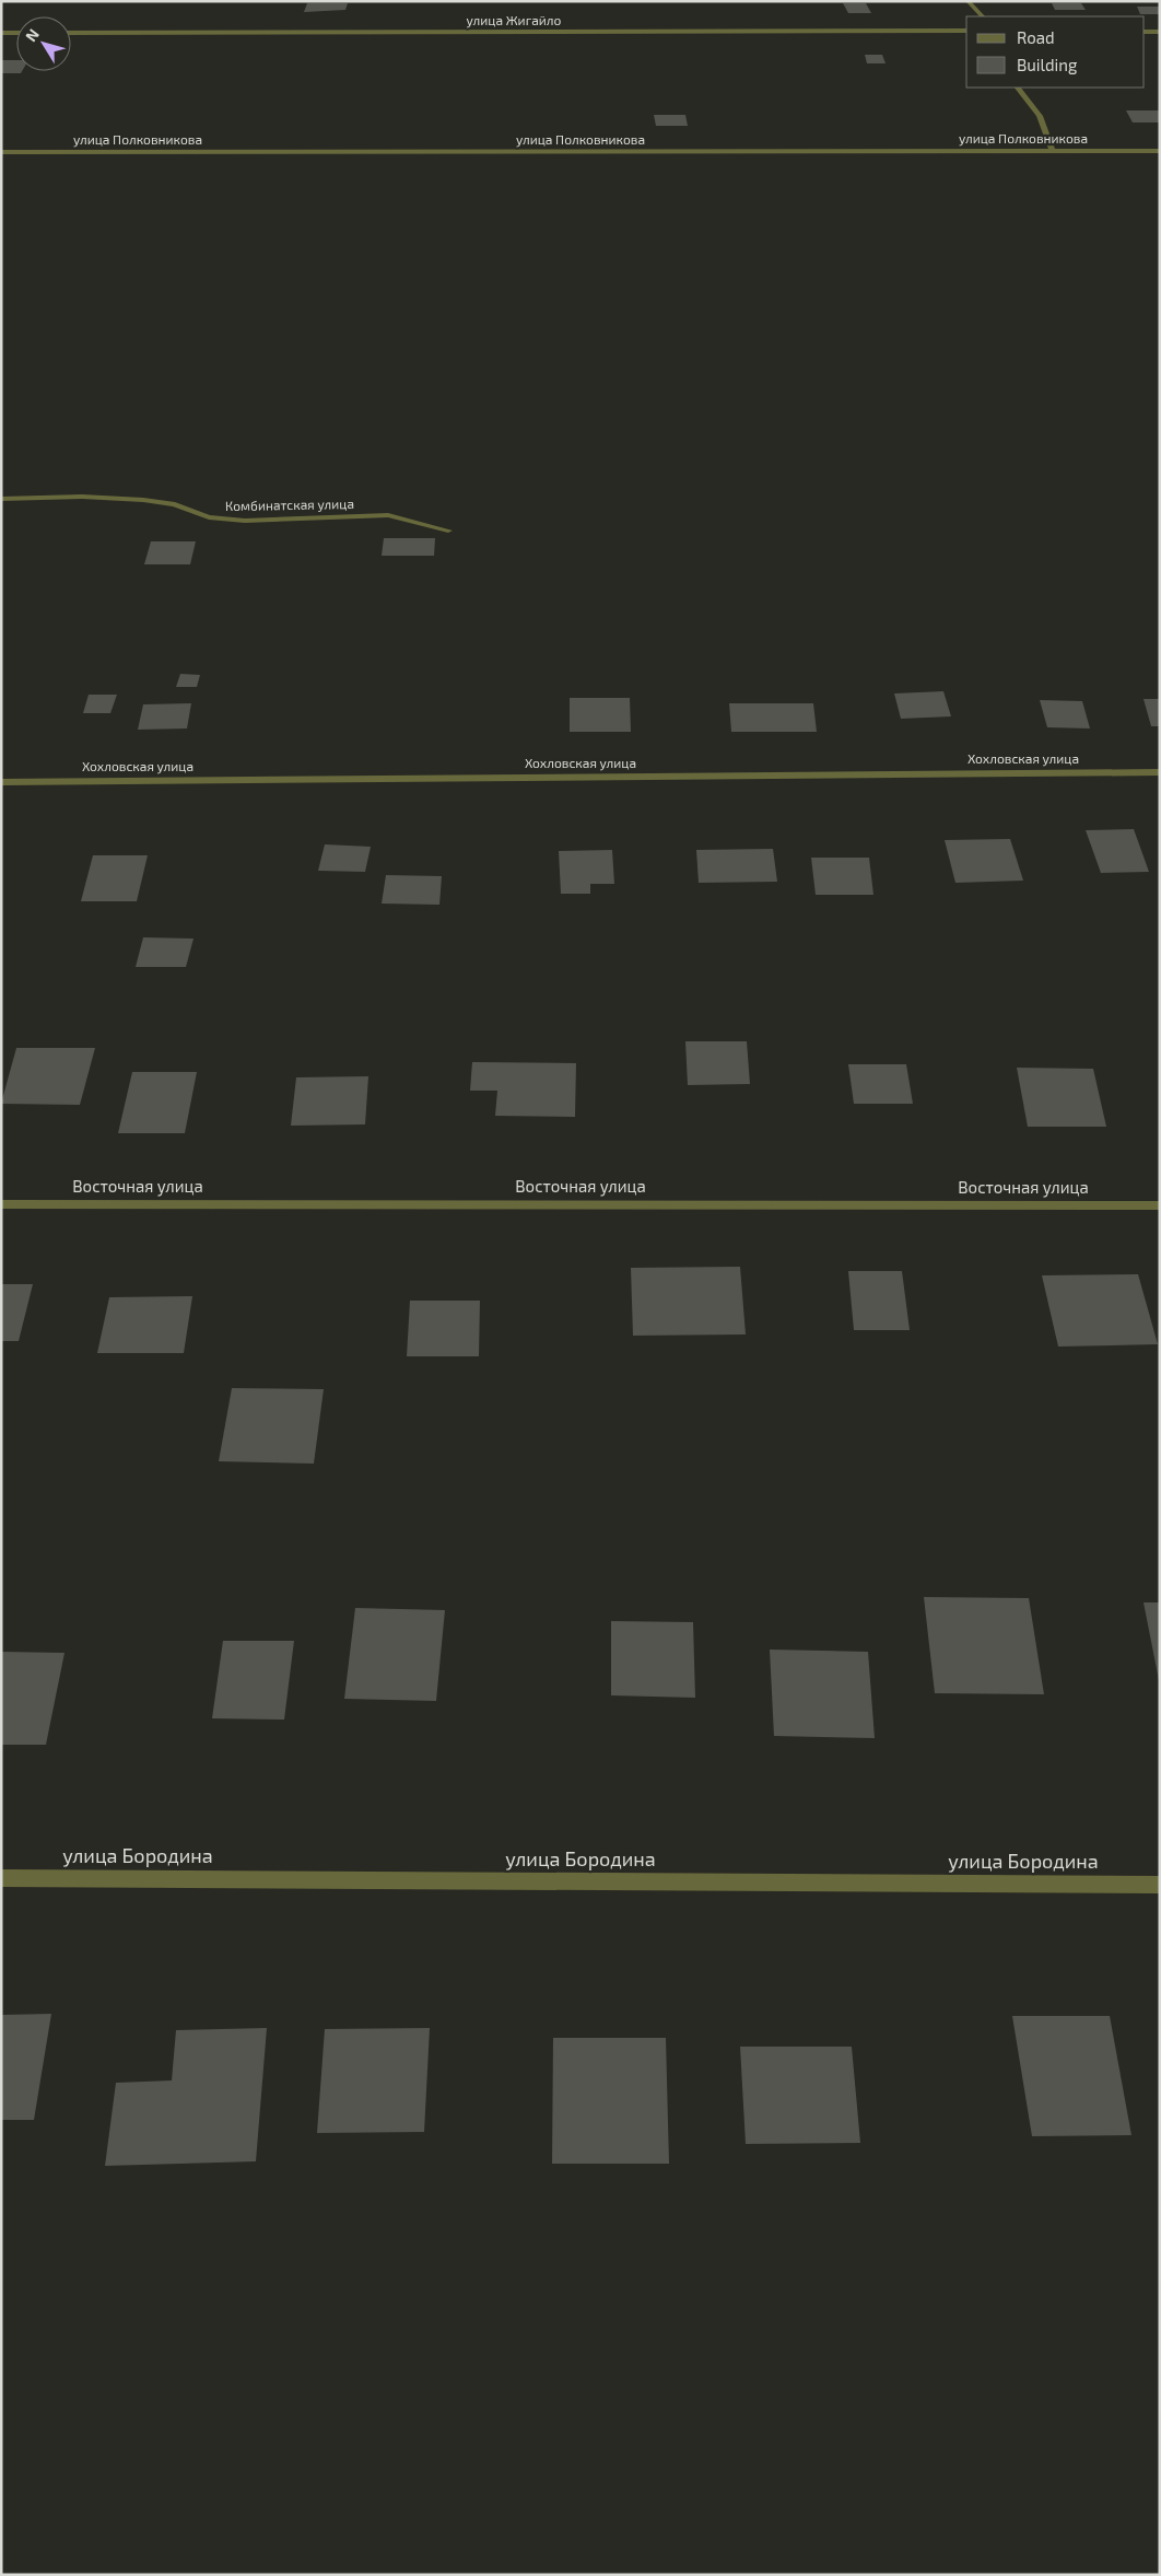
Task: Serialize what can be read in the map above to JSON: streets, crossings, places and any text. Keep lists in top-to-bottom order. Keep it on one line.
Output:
{"streets":{"street":["улица Жигайло","улица Полковникова","Комбинатская улица","Хохловская улица","Восточная улица","улица Бородина"]},"legend":["Road","Building"],"north":"top left"}
